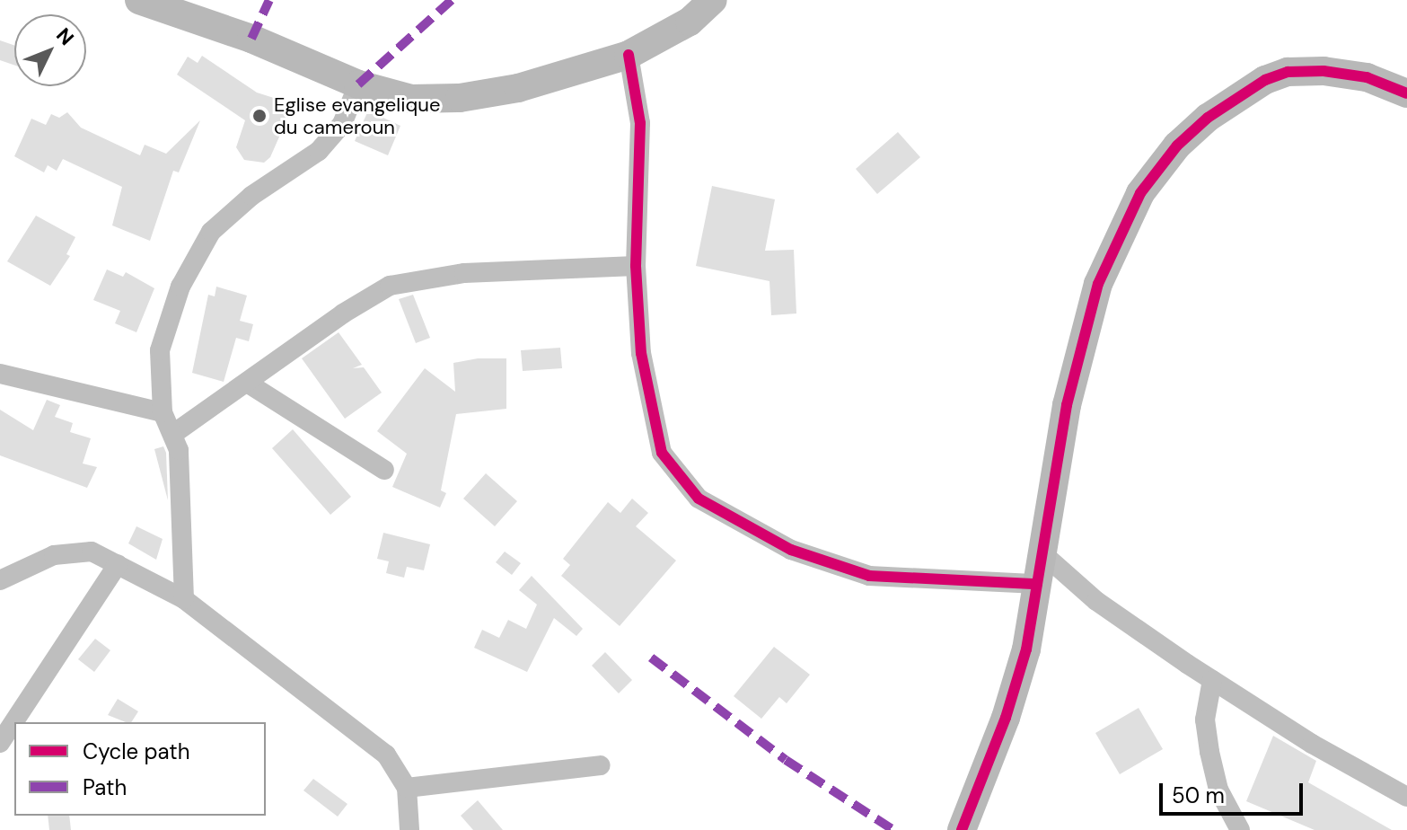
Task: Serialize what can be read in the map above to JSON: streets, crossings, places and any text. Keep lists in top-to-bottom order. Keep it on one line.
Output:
{"places":["Eglise evangelique du cameroun"],"legend":["Cycle path","Path"],"scale_bar":"50 m","north":"top right"}
